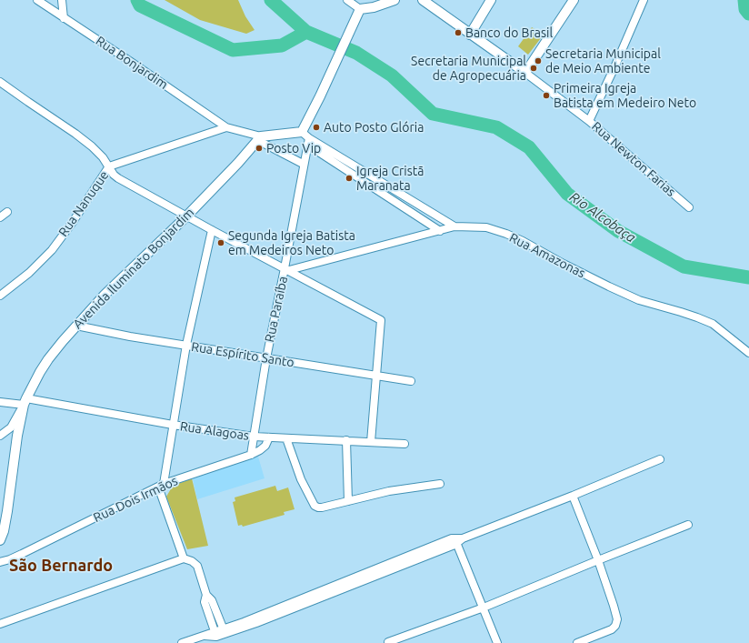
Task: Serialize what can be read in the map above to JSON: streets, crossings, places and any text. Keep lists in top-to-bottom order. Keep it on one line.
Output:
{"streets":{"street":["Rua Bonjardim","Rua Newton Farias","Rua Nanuque","Rua Amazonas","Avenida Iluminato Bonjardim","Rua Paraíba","Rua Espírito Santo","Rua Alagoas","Rua Dois Irmãos"]},"crossings":[["Rua Bonjardim","Rua Nanuque"],["Rua Amazonas","Rua Paraíba"],["Avenida Iluminato Bonjardim","Rua Espírito Santo"],["Avenida Iluminato Bonjardim","Rua Alagoas"],["Rua Paraíba","Rua Espírito Santo"],["Rua Paraíba","Rua Alagoas"],["Rua Paraíba","Rua Dois Irmãos"],["Rua Alagoas","Rua Dois Irmãos"]],"districts":["São Bernardo"],"water":["Rio Alcobaça"],"places":["Banco do Brasil","Secretaria Municipal de Meio Ambiente","Secretaria Municipal de Agropecuária","Primeira Igreja Batista em Medeiro Neto","Auto Posto Glória","Posto Vip","Igreja Cristã Maranata","Segunda Igreja Batista em Medeiros Neto"]}
